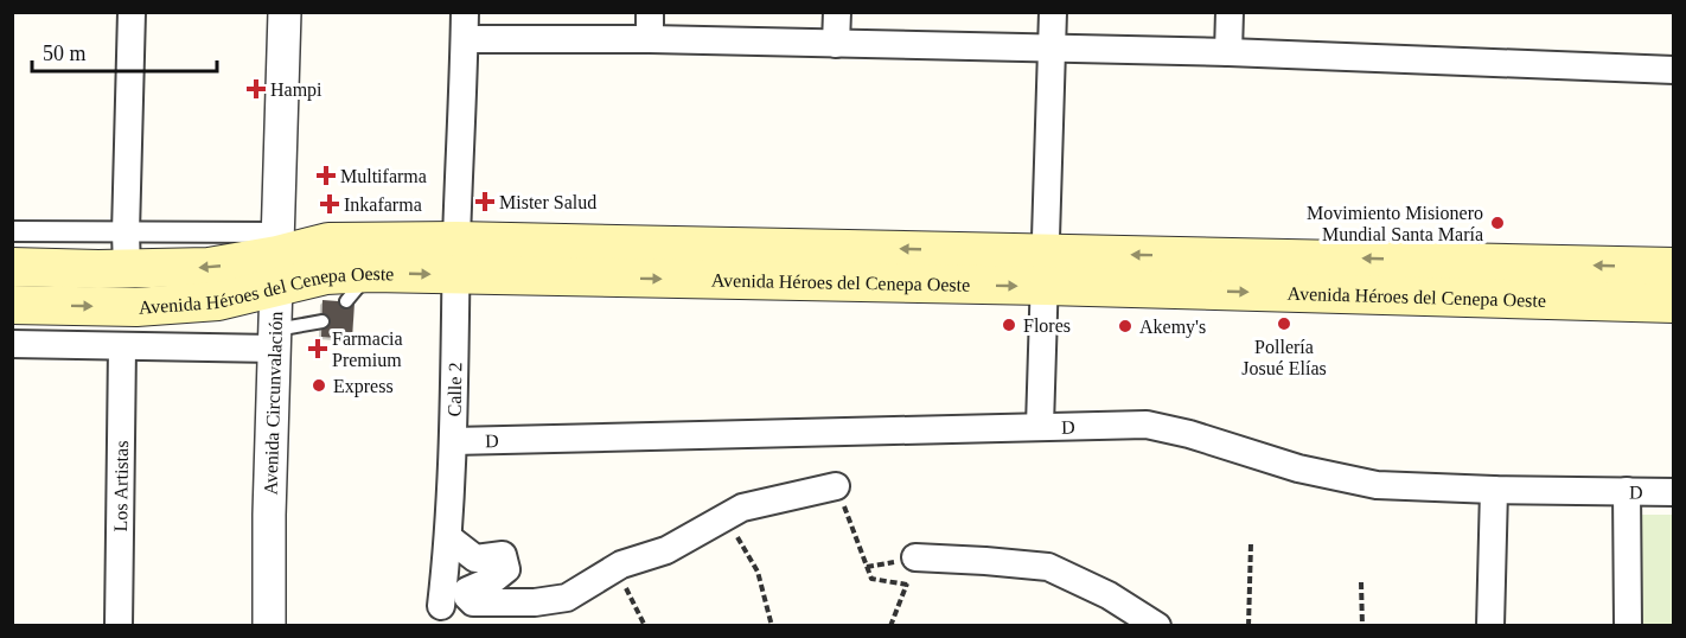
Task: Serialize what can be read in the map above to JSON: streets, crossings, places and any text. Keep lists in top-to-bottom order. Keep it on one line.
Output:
{"streets":{"main road":["Avenida Héroes del Cenepa Oeste"],"street":["Calle 2","Avenida Circunvalación","D","Los Artistas"]},"crossings":[["Avenida Héroes del Cenepa Oeste","Calle 2"],["Avenida Héroes del Cenepa Oeste","Avenida Circunvalación"],["Calle 2","D"]],"places":{"health":["Hampi","Multifarma","Mister Salud","Inkafarma","Farmacia Premium"],"other":["Movimiento Misionero Mundial Santa María","Pollería Josué Elías","Flores","Akemy's","Express"]},"scale_bar":"50 m"}
